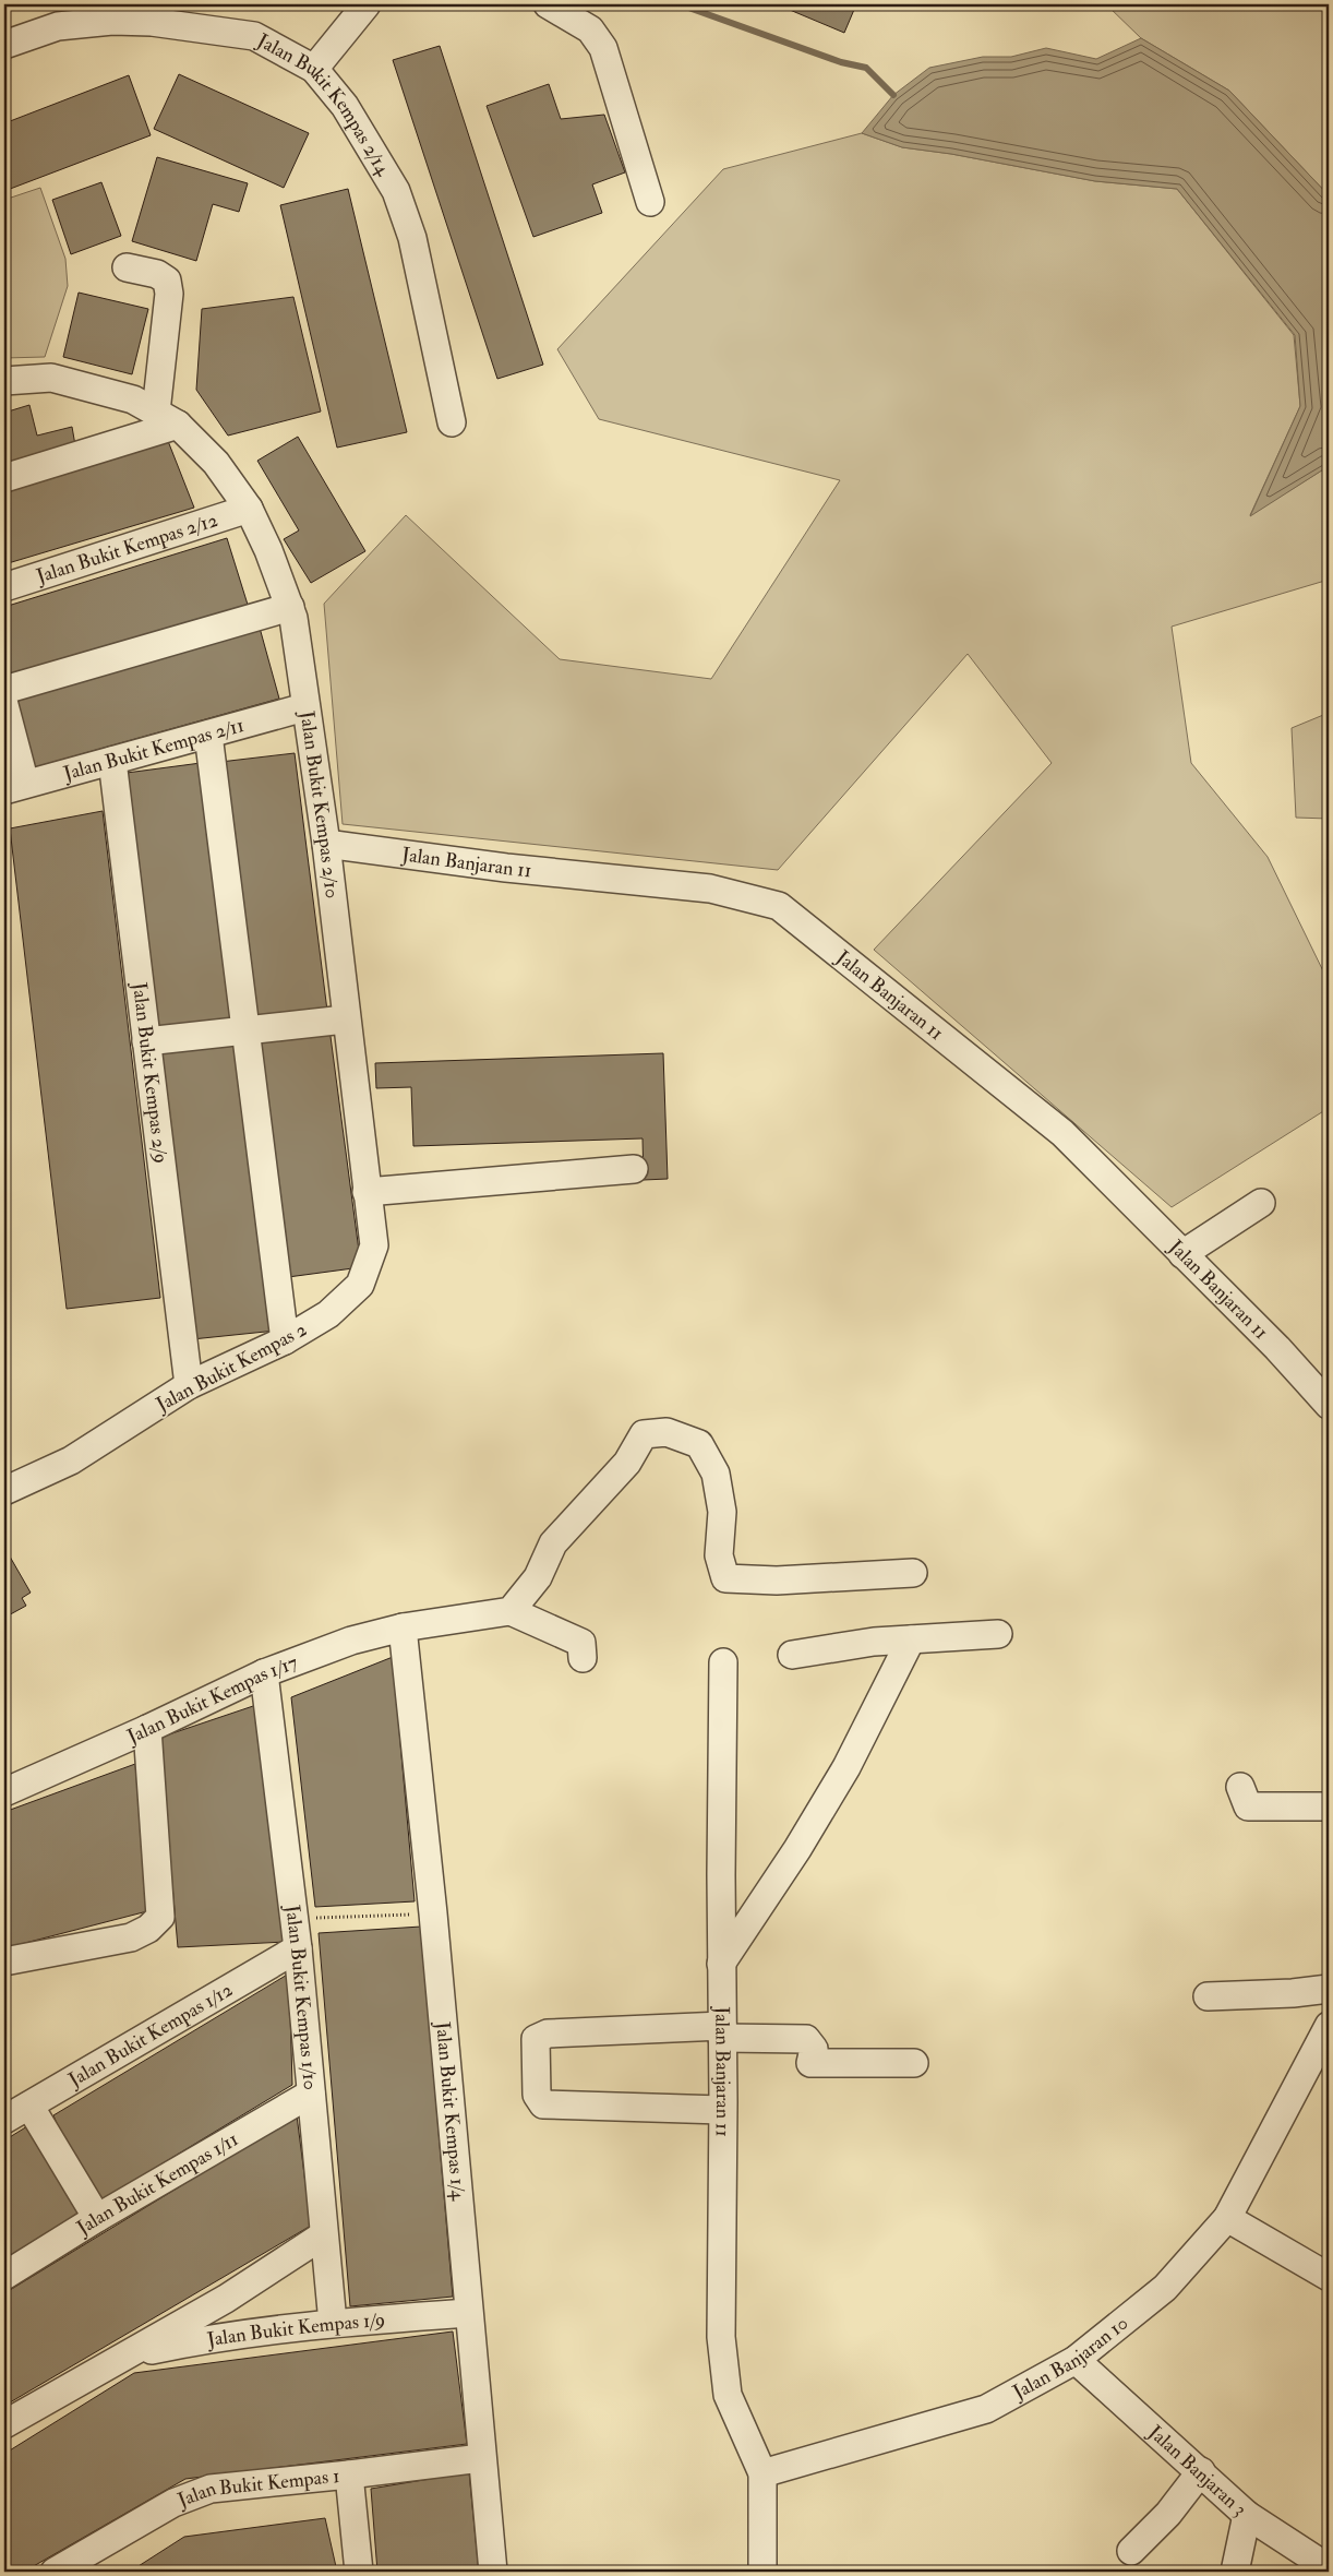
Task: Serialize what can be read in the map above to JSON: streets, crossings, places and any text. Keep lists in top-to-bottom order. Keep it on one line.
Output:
{"streets":{"street":["Jalan Bukit Kempas 2/14","Jalan Bukit Kempas 2/12","Jalan Bukit Kempas 2/11","Jalan Bukit Kempas 2/10","Jalan Banjaran 11","Jalan Bukit Kempas 2/9","Jalan Bukit Kempas 2","Jalan Bukit Kempas 1/17","Jalan Bukit Kempas 1/10","Jalan Bukit Kempas 1/12","Jalan Bukit Kempas 1/4","Jalan Bukit Kempas 1/11","Jalan Bukit Kempas 1/9","Jalan Banjaran 10","Jalan Banjaran 3","Jalan Bukit Kempas 1"]},"crossings":[["Jalan Bukit Kempas 2/12","Jalan Bukit Kempas 2/10"],["Jalan Bukit Kempas 2/11","Jalan Bukit Kempas 2/10"],["Jalan Bukit Kempas 2/11","Jalan Bukit Kempas 2/9"],["Jalan Bukit Kempas 2/10","Jalan Banjaran 11"],["Jalan Bukit Kempas 2/10","Jalan Bukit Kempas 2"],["Jalan Banjaran 11","Jalan Banjaran 10"],["Jalan Bukit Kempas 2/9","Jalan Bukit Kempas 2"],["Jalan Bukit Kempas 1/17","Jalan Bukit Kempas 1/10"],["Jalan Bukit Kempas 1/17","Jalan Bukit Kempas 1/4"],["Jalan Bukit Kempas 1/10","Jalan Bukit Kempas 1/12"],["Jalan Bukit Kempas 1/10","Jalan Bukit Kempas 1/11"],["Jalan Bukit Kempas 1/10","Jalan Bukit Kempas 1/9"],["Jalan Bukit Kempas 1/4","Jalan Bukit Kempas 1/9"],["Jalan Bukit Kempas 1/4","Jalan Bukit Kempas 1"],["Jalan Banjaran 10","Jalan Banjaran 3"]]}
